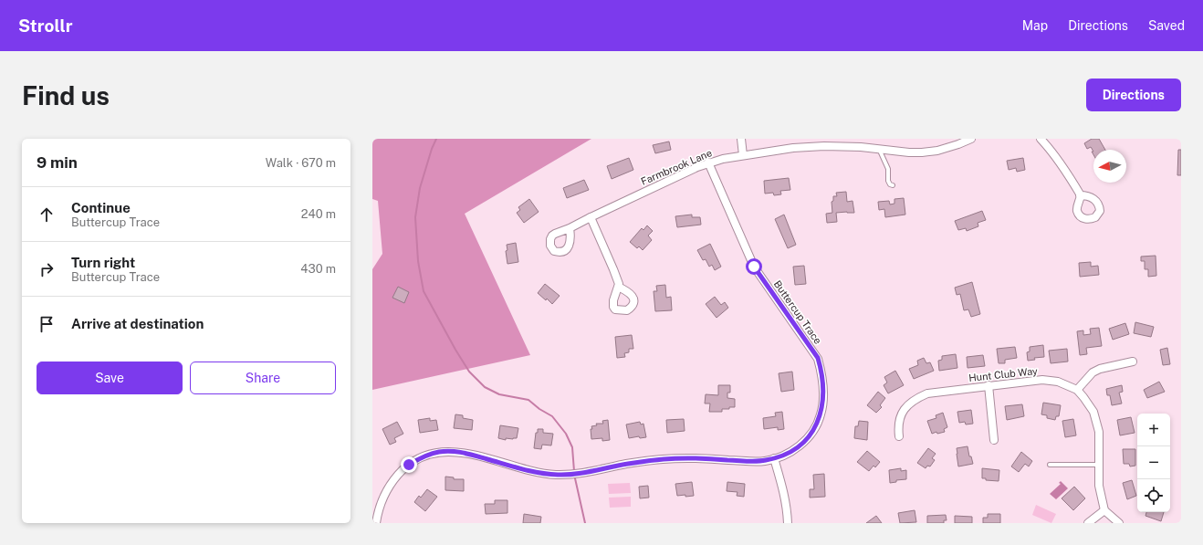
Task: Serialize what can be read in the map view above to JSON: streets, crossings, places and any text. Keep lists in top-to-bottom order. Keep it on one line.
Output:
{"streets":{"street":["Farmbrook Lane","Buttercup Trace","Hunt Club Way"]},"crossings":[["Farmbrook Lane","Buttercup Trace"]],"north":"left","page":{"header":"Strollr","nav":["Map","Directions","Saved"],"buttons":["Directions",["Save","Share"]],"title":"Find us","heading":["9 min","Walk · 670 m"],"list":[["Continue","Buttercup Trace","240 m"],["Turn right","Buttercup Trace","430 m"],"Arrive at destination"],"map_buttons":["+","−"]}}
